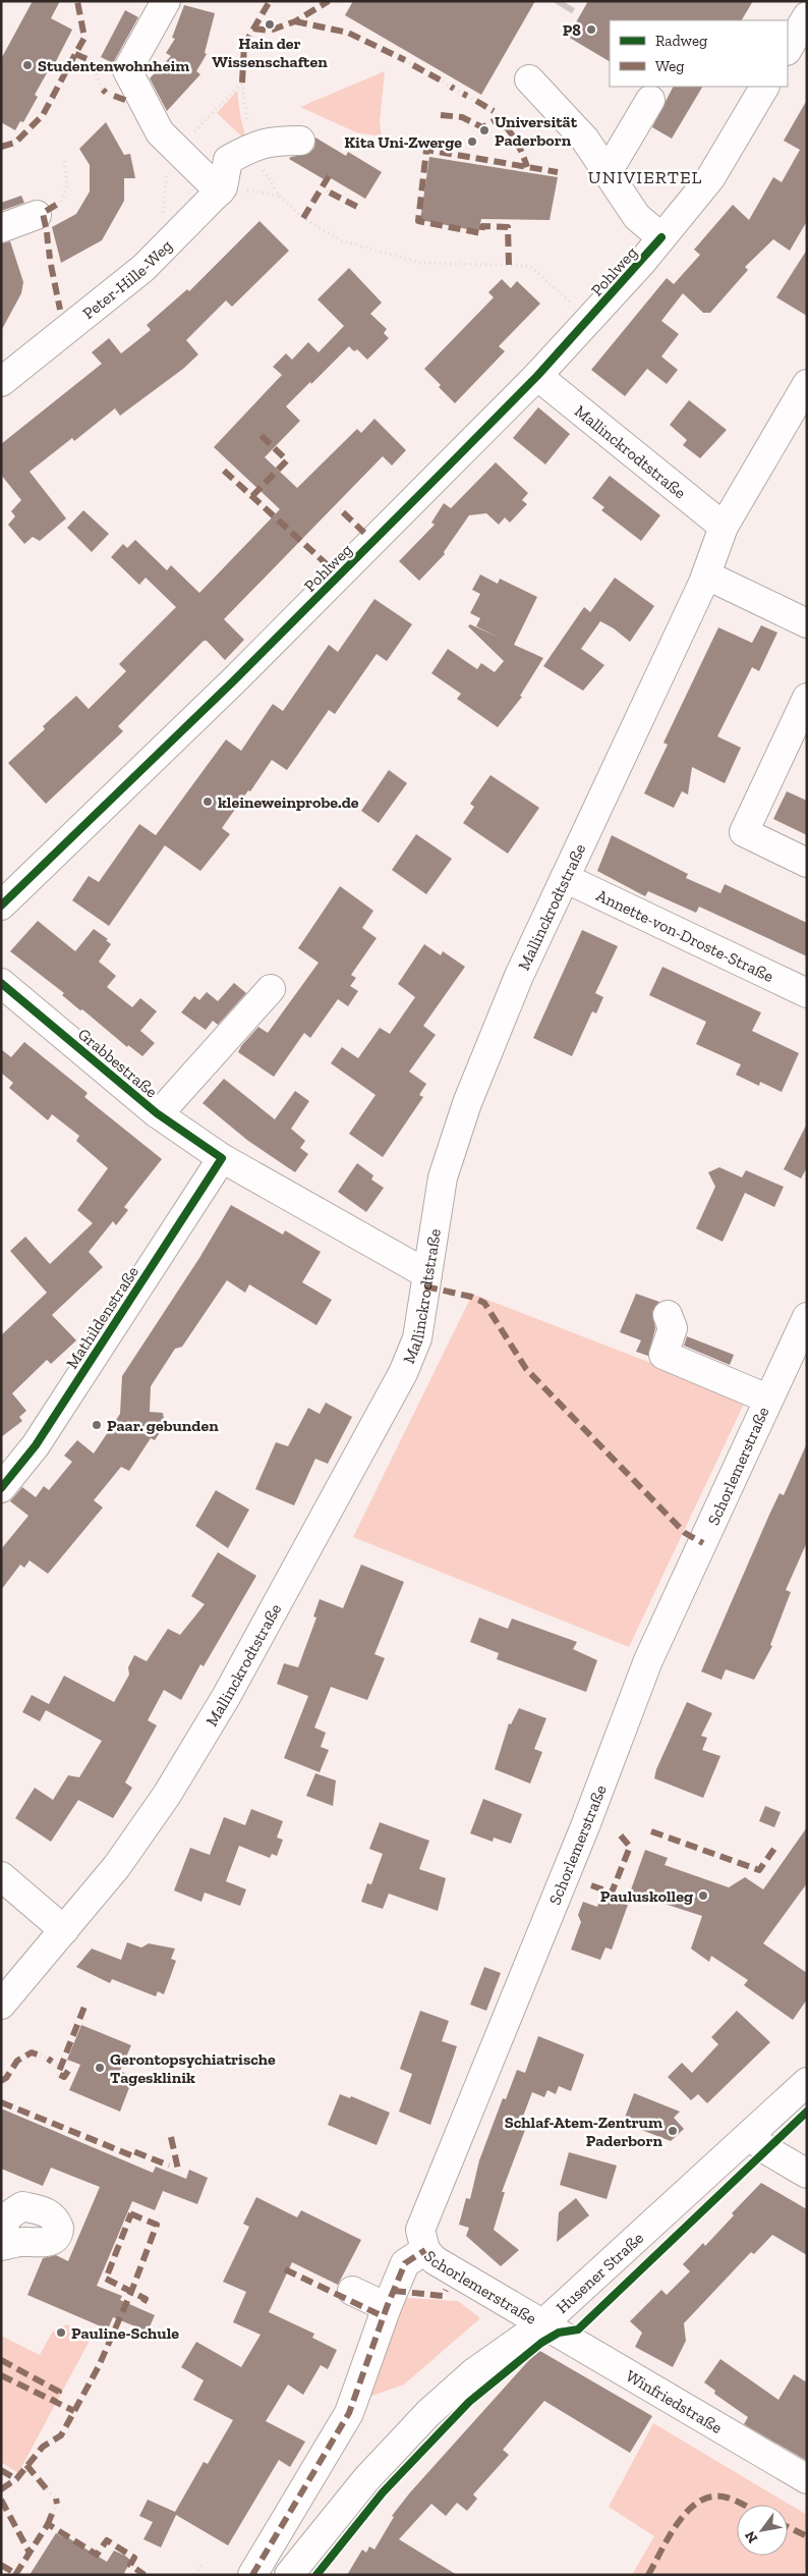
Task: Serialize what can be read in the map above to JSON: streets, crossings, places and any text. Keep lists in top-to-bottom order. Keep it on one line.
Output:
{"streets":{"street":["Pohlweg","Peter-Hille-Weg","Mallinckrodtstraße","Annette-von-Droste-Straße","Grabbestraße","Mathildenstraße","Schorlemerstraße","Husener Straße","Winfriedstraße"]},"crossings":[["Pohlweg","Mallinckrodtstraße"],["Mallinckrodtstraße","Annette-von-Droste-Straße"],["Mallinckrodtstraße","Grabbestraße"],["Grabbestraße","Mathildenstraße"],["Schorlemerstraße","Husener Straße"],["Schorlemerstraße","Winfriedstraße"],["Husener Straße","Winfriedstraße"]],"districts":["UNIVIERTEL"],"places":["Hain der Wissenschaften","P8","Studentenwohnheim","Universität Paderborn","Kita Uni-Zwerge","kleineweinprobe.de","Paar. gebunden","Pauluskolleg","Gerontopsychiatrische Tagesklinik","Schlaf-Atem-Zentrum Paderborn","Pauline-Schule"],"legend":["Radweg","Weg"],"north":"bottom left"}
